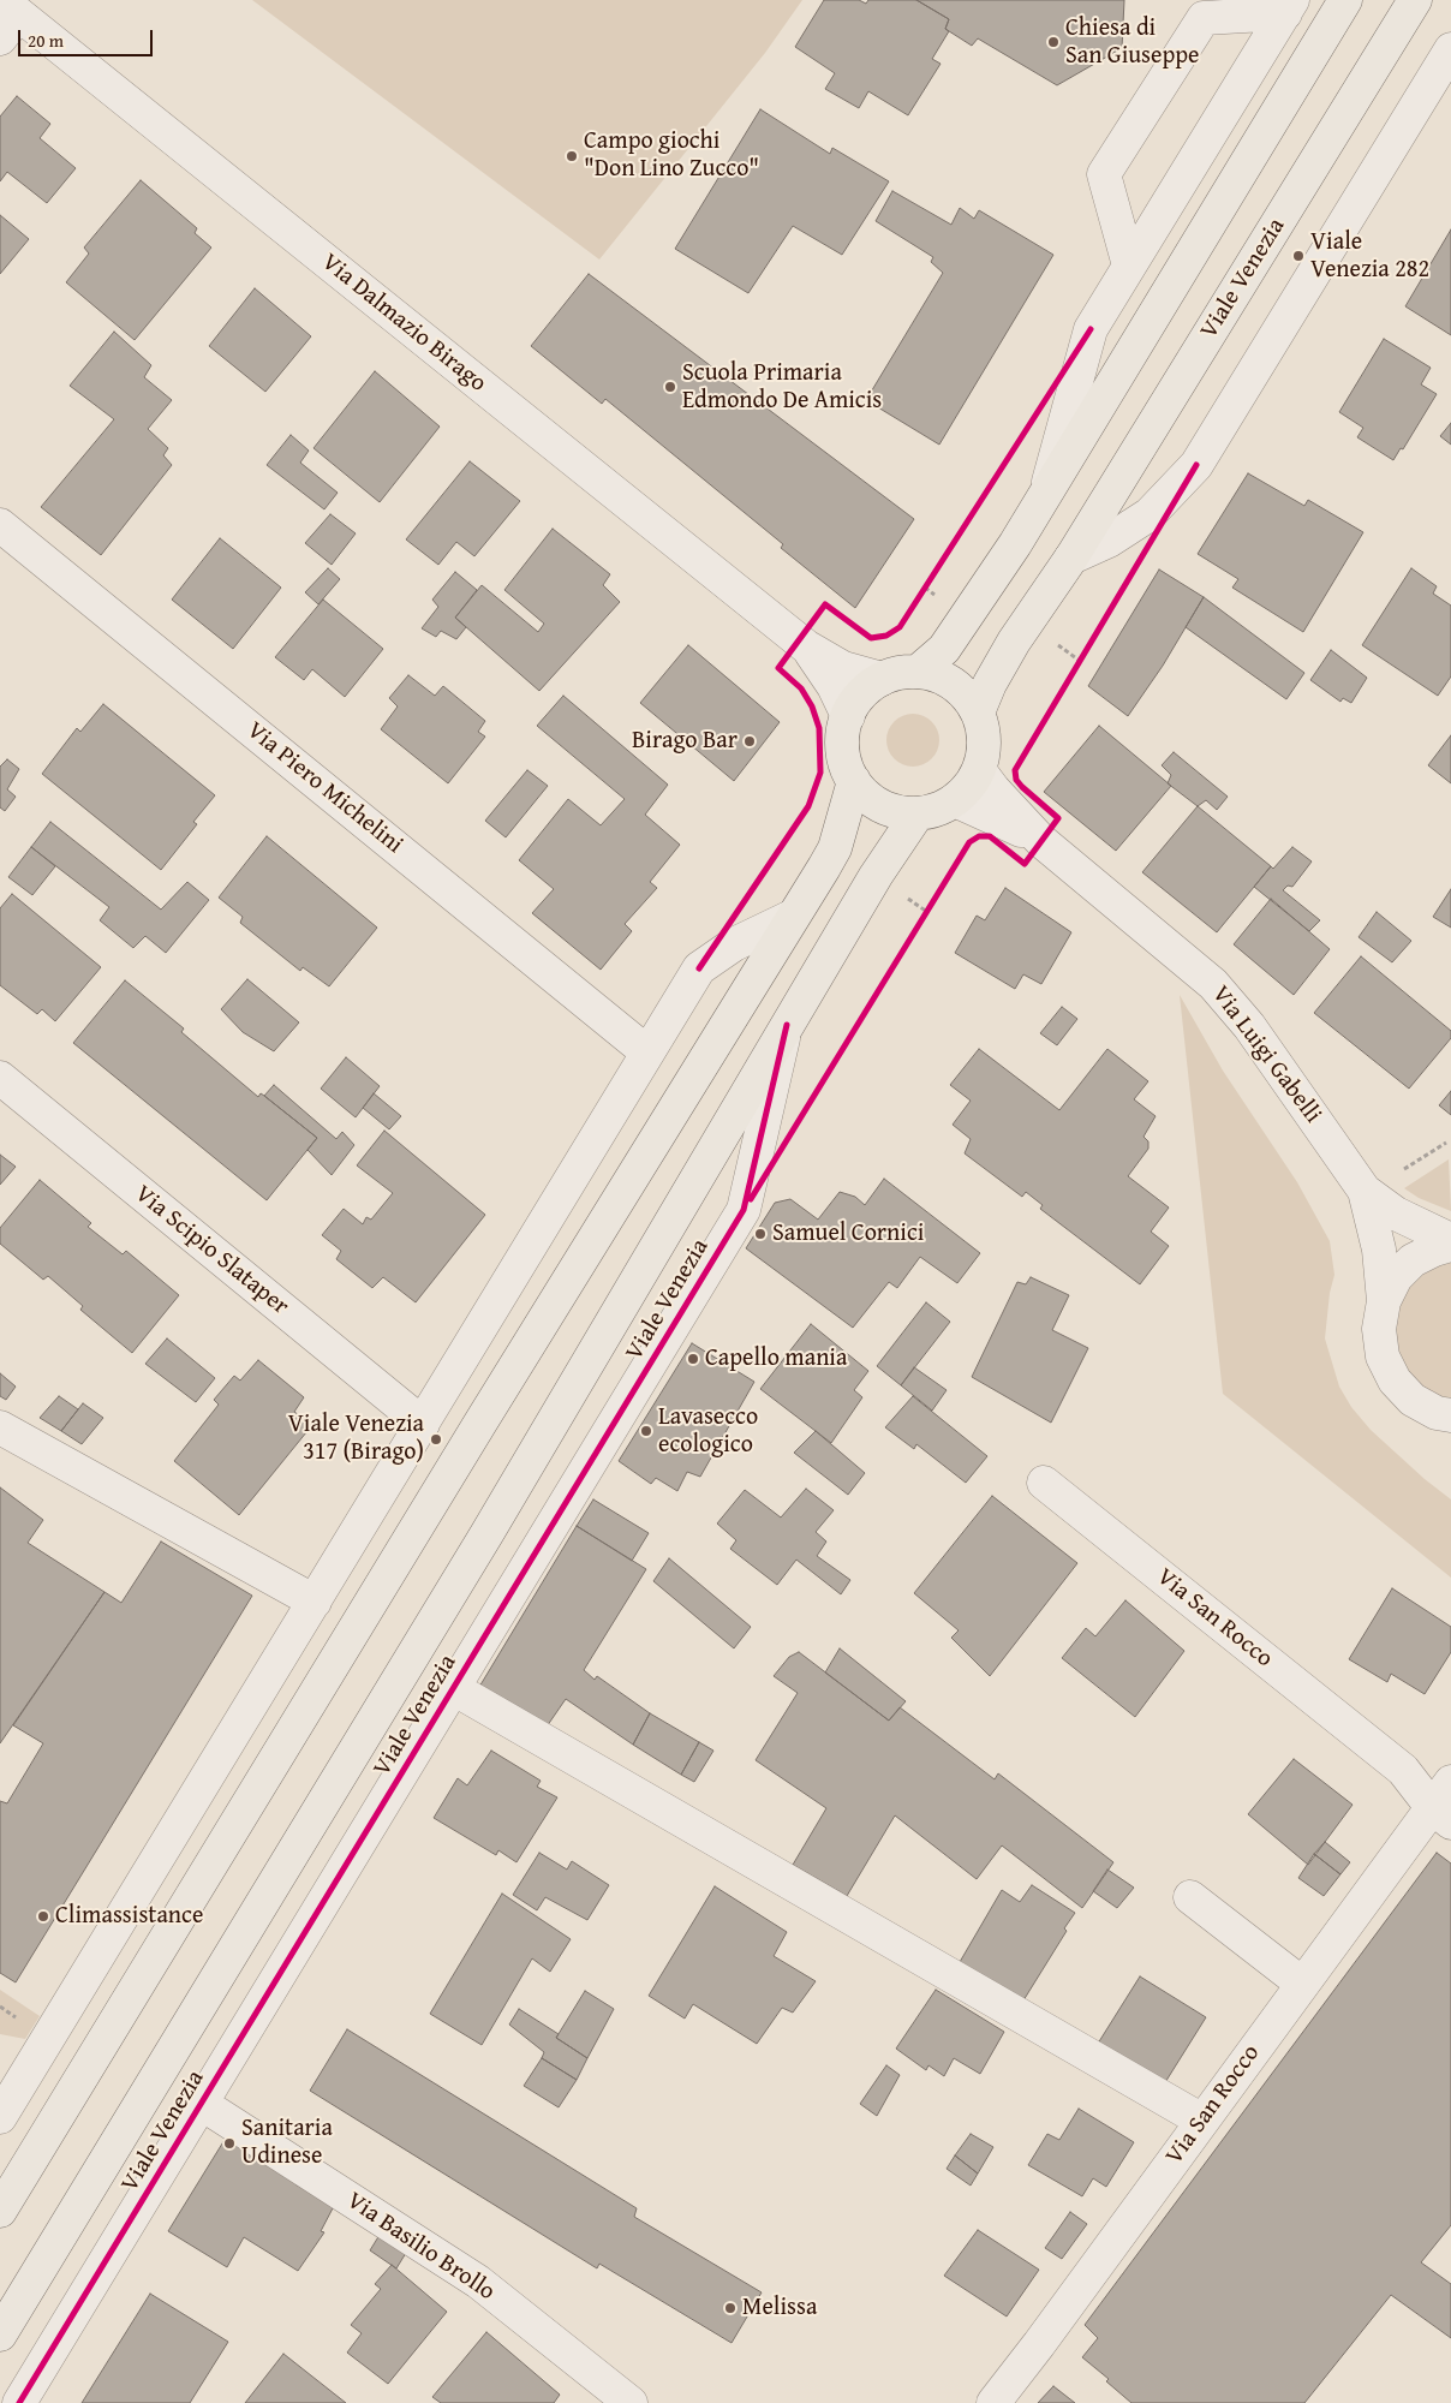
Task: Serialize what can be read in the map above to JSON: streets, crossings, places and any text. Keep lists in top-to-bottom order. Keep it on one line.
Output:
{"streets":{"main road":["Viale Venezia"],"street":["Via Dalmazio Birago","Via Piero Michelini","Via Luigi Gabelli","Via Scipio Slataper","Via San Rocco","Via Basilio Brollo"]},"crossings":[["Viale Venezia","Via Dalmazio Birago"],["Viale Venezia","Via Luigi Gabelli"],["Viale Venezia","Via San Rocco"],["Viale Venezia","Via Basilio Brollo"],["Via Dalmazio Birago","Via Luigi Gabelli"]],"places":["Chiesa di San Giuseppe","Campo giochi \"Don Lino Zucco\"","Viale Venezia 282","Scuola Primaria Edmondo De Amicis","Birago Bar","Samuel Cornici","Capello mania","Lavasecco ecologico","Viale Venezia 317 (Birago)","Climassistance","Sanitaria Udinese","Melissa"],"scale_bar":"20 m"}
